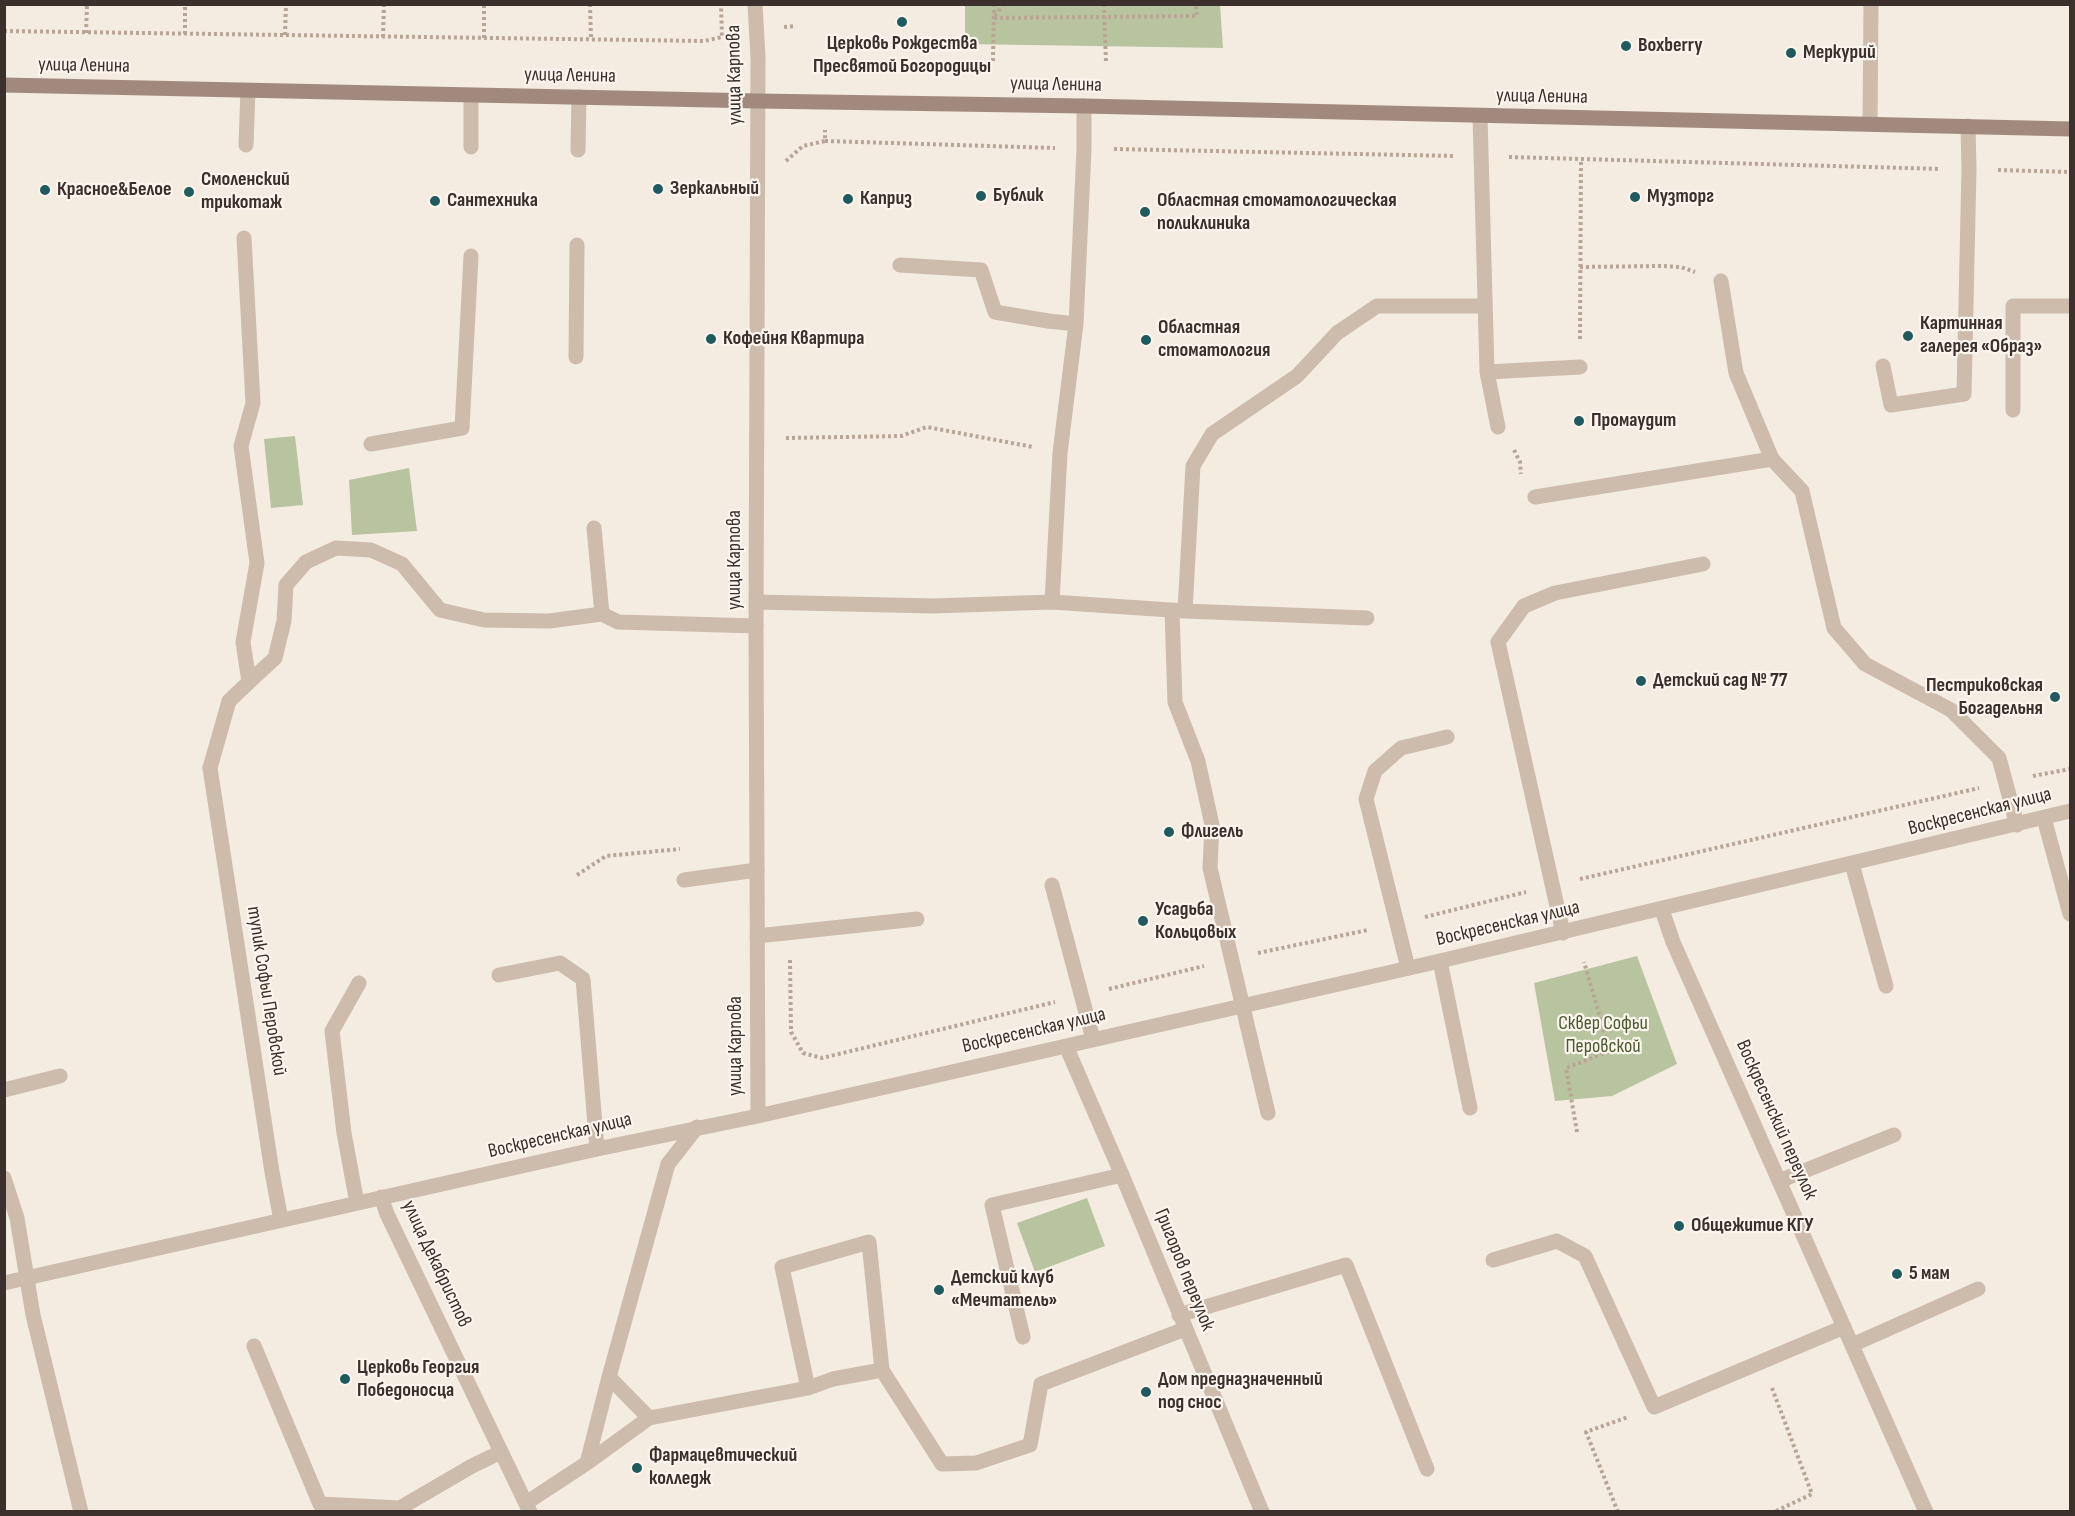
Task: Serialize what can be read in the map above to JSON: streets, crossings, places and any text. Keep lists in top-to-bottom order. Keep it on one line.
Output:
{"streets":{"main road":["улица Ленина"],"street":["улица Карпова","Воскресенская улица","тупик Софьи Перовской","Воскресенский переулок","улица Декабристов","Григоров переулок"]},"crossings":[["улица Ленина","улица Карпова"],["улица Карпова","Воскресенская улица"],["Воскресенская улица","тупик Софьи Перовской"],["Воскресенская улица","Воскресенский переулок"],["Воскресенская улица","улица Декабристов"],["Воскресенская улица","Григоров переулок"]],"parks":["Сквер Софьи Перовской"],"places":["Церковь Рождества Пресвятой Богородицы","Boxberry","Меркурий","Зеркальный","Красное&Белое","Смоленский трикотаж","Бублик","Музторг","Каприз","Сантехника","Областная стоматологическая поликлиника","Картинная галерея «Образ»","Кофейня Квартира","Областная стоматология","Промаудит","Детский сад № 77","Пестриковская Богадельня","Флигель","Усадьба Кольцовых","Общежитие КГУ","5 мам","Детский клуб «Мечтатель»","Церковь Георгия Победоносца","Дом предназначенный под снос","Фармацевтический колледж"]}
